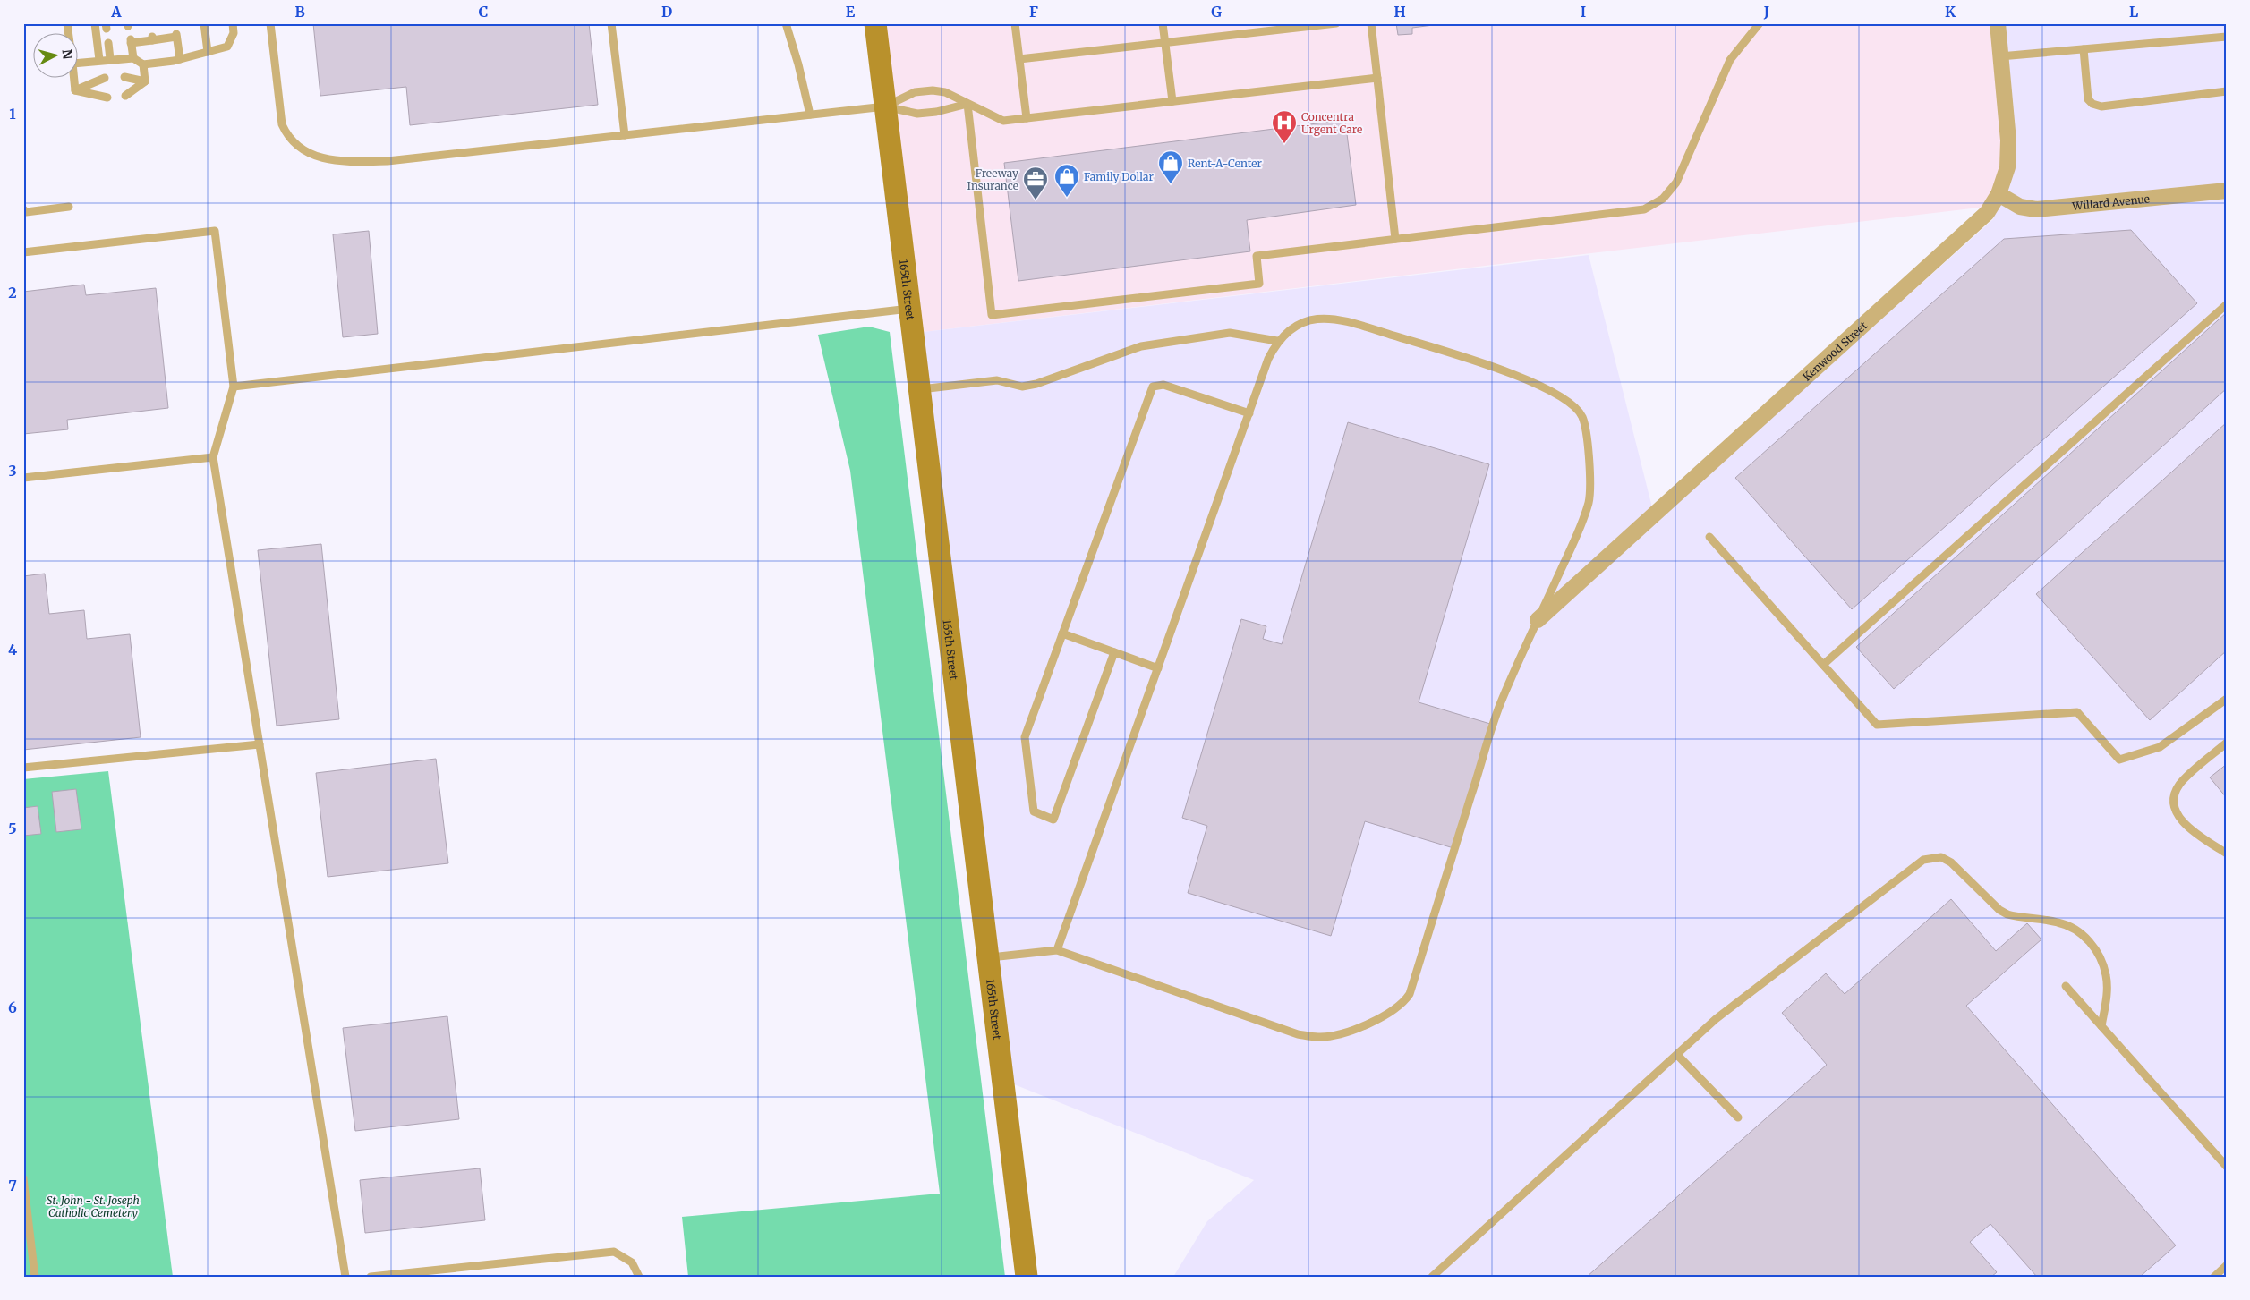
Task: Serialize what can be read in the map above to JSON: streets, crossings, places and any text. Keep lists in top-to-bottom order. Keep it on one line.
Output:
{"streets":{"main road":["165th Street"],"street":["Willard Avenue","Kenwood Street"]},"crossings":[["Willard Avenue","Kenwood Street"]],"parks":["St. John - St. Joseph Catholic Cemetery"],"places":{"hospital":["Concentra Urgent Care"],"shop":["Rent-A-Center","Family Dollar"],"office":["Freeway Insurance"]},"north":"right","grid":{"columns":["A","B","C","D","E","F","G","H","I","J","K","L"],"rows":["1","2","3","4","5","6","7"]}}
